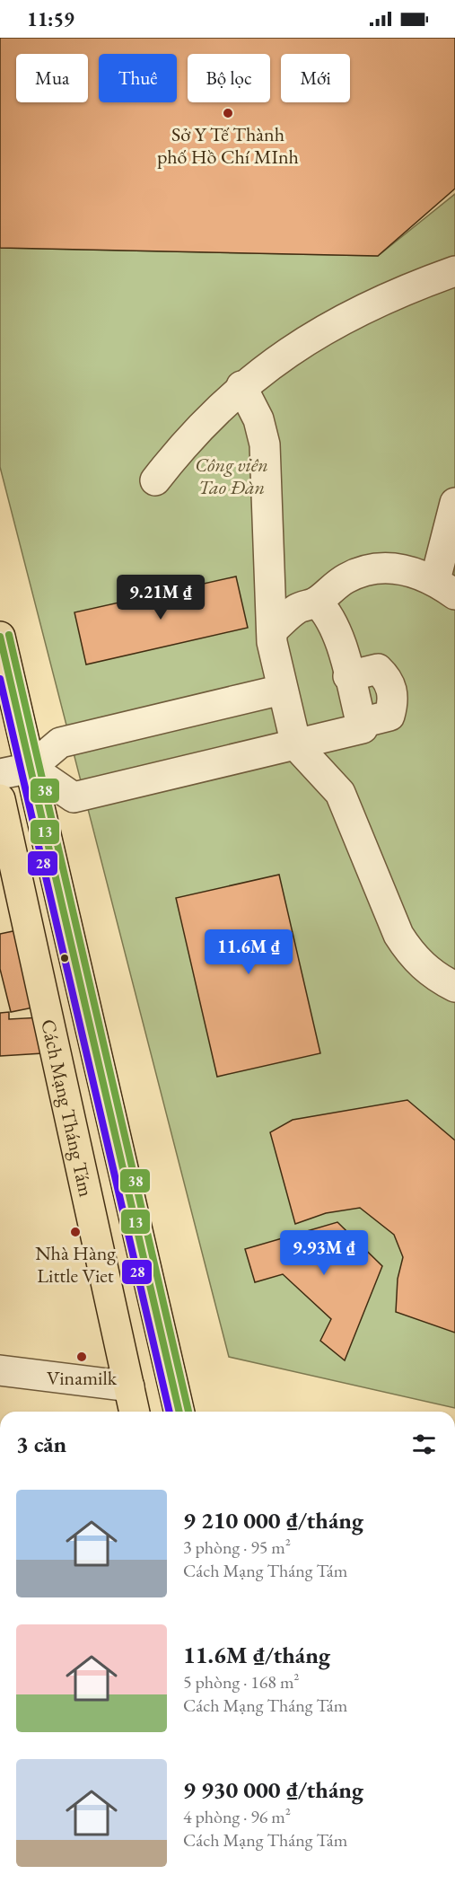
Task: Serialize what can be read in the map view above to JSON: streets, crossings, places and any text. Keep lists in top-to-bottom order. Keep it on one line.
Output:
{"streets":{"main road":["Cách Mạng Tháng Tám"]},"parks":["Công viên Tao Đàn"],"places":["Sở Y Tế Thành phố Hồ Chí MInh","Nhà Hàng Little Viet","Vinamilk"],"lines":["transit line 38","transit line 13","transit line 28"],"page":{"status":"11:59","chip":["Mua","Thuê","Bộ lọc","Mới"],"price":["9.21M ₫","11.6M ₫","9.93M ₫"],"heading":"3 căn","list":[{"name":"9 210 000 ₫/tháng","note":"3 phòng · 95 m² · Cách Mạng Tháng Tám"},{"name":"11.6M ₫/tháng","note":"5 phòng · 168 m² · Cách Mạng Tháng Tám"},{"name":"9 930 000 ₫/tháng","note":"4 phòng · 96 m² · Cách Mạng Tháng Tám"}]}}
